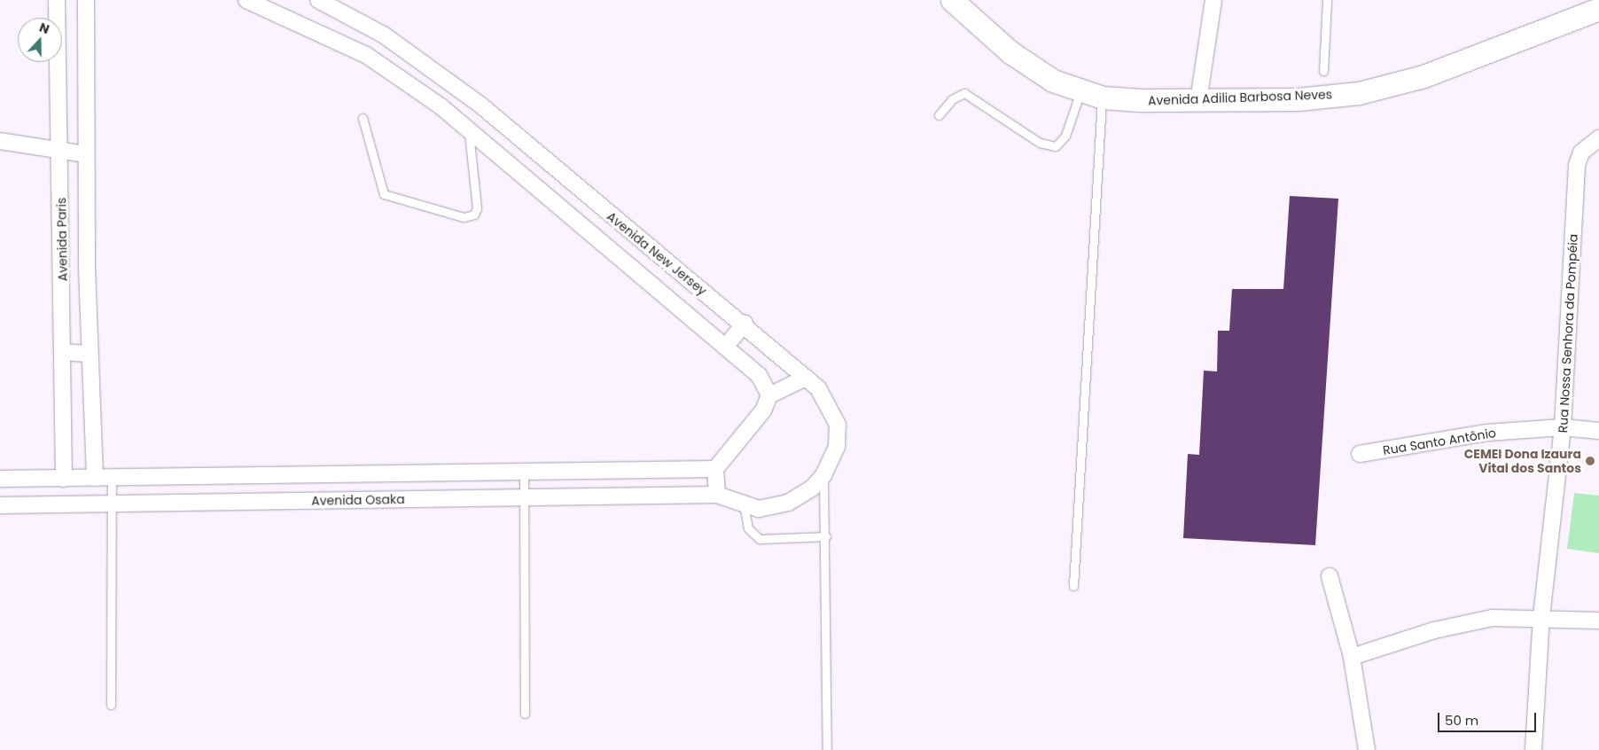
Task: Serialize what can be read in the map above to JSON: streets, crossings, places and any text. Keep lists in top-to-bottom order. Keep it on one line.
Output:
{"streets":{"street":["Avenida Adilia Barbosa Neves","Avenida Paris","Avenida New Jersey","Rua Nossa Senhora da Pompéia","Rua Santo Antônio","Avenida Osaka"]},"crossings":[["Avenida Paris","Avenida Osaka"],["Avenida New Jersey","Avenida Osaka"],["Rua Nossa Senhora da Pompéia","Rua Santo Antônio"]],"places":["CEMEI Dona Izaura Vital dos Santos"],"scale_bar":"50 m","north":"top"}
